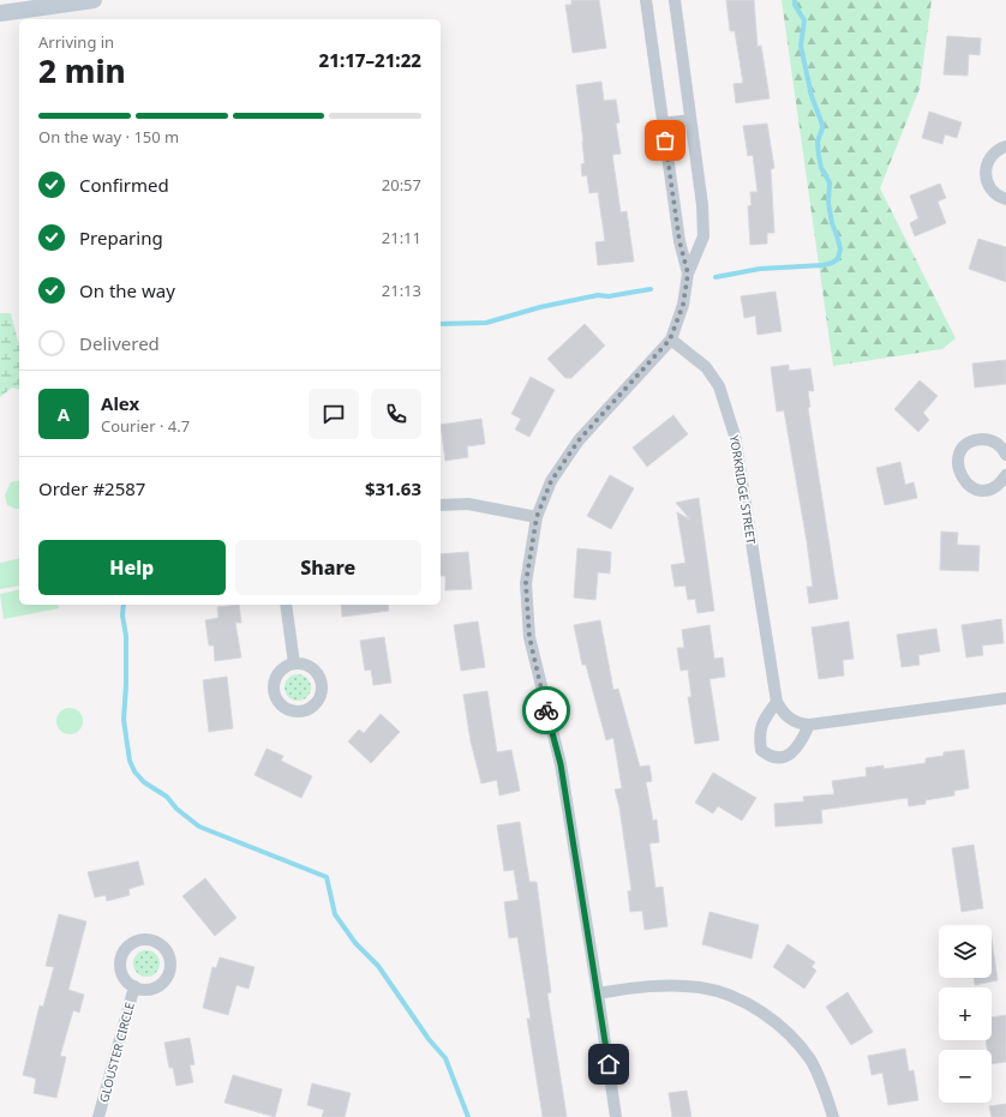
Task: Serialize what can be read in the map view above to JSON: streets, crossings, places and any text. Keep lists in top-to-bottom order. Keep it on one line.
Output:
{"streets":{"street":["YORKRIDGE STREET","GLOUSTER CIRCLE"]},"page":{"heading":["2 min","Arriving in","21:17–21:22"],"panel":["Alex","Courier · 4.7","Order #2587","$31.63"],"bar":"On the way · 150 m","list":[["Confirmed","20:57"],["Preparing","21:11"],["On the way","21:13"],"Delivered"],"round":"A","buttons":["Help","Share"],"map_buttons":["+","−"]}}
